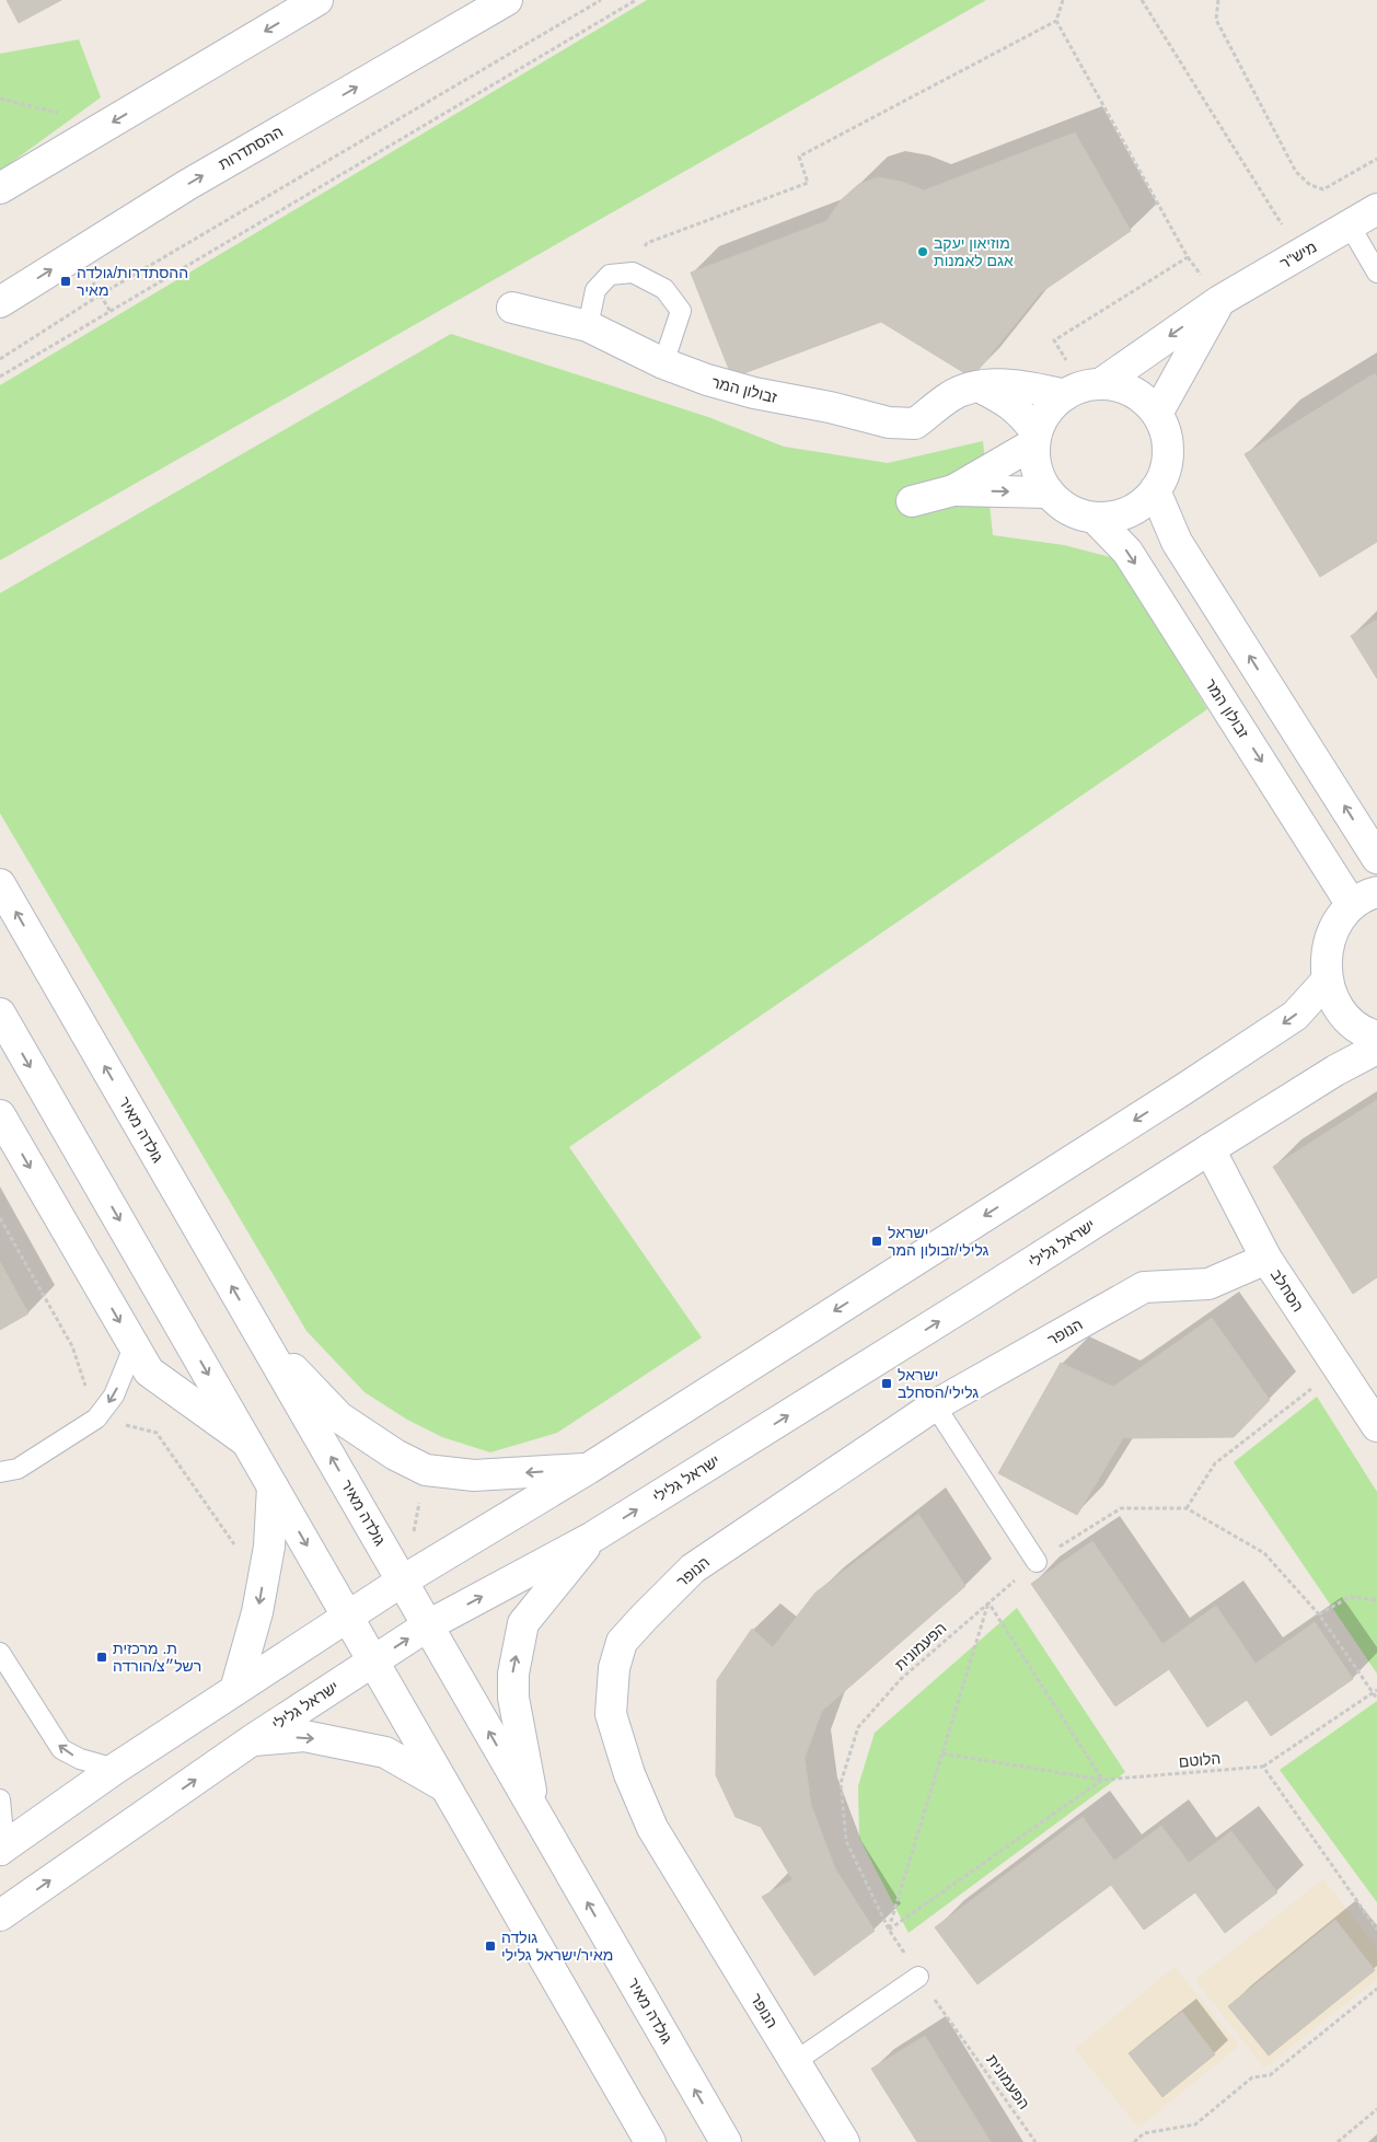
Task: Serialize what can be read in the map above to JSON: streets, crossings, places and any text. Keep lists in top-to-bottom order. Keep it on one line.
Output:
{"streets":{"street":["ההסתדרות","מיש\"ר","זבולון המר","גולדה מאיר","ישראל גלילי","הסחלב","הנופר"],"path":["הפעמונית","הלוטם"]},"crossings":[["מיש\"ר","זבולון המר"],["גולדה מאיר","ישראל גלילי"],["ישראל גלילי","הסחלב"],["הסחלב","הנופר"]],"one_way":["מיש\"ר"],"places":{"other":["מוזיאון יעקב אגם לאמנות"],"transit":["ההסתדרות/גולדה מאיר","ישראל גלילי/זבולון המר","ישראל גלילי/הסחלב","ת. מרכזית רשל״צ/הורדה","גולדה מאיר/ישראל גלילי"]}}
